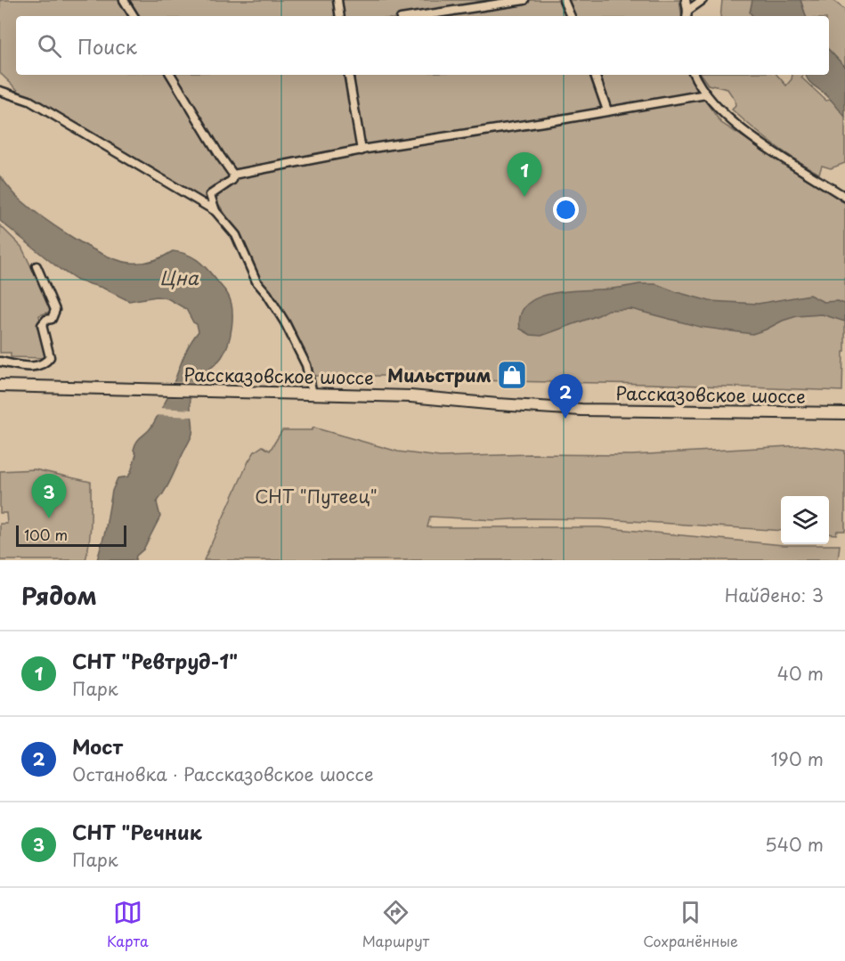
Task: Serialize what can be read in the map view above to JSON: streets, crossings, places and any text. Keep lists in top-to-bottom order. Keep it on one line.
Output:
{"streets":{"main road":["Рассказовское шоссе"]},"water":["Цна"],"parks":["СНТ \"Путеец\""],"places":{"shop":["Мильстрим"]},"scale_bar":"100 m","page":{"search":"Поиск","pins":["1","2","3"],"scale":"100 m","heading":["Рядом","Найдено: 3"],"list":[{"mark":"1","name":"СНТ \"Ревтруд-1\"","note":"Парк","value":"40 m"},{"mark":"2","name":"Мост","note":"Остановка · Рассказовское шоссе","value":"190 m"},{"mark":"3","name":"СНТ \"Речник","note":"Парк","value":"540 m"}],"nav":["Карта","Маршрут","Сохранённые"]}}
